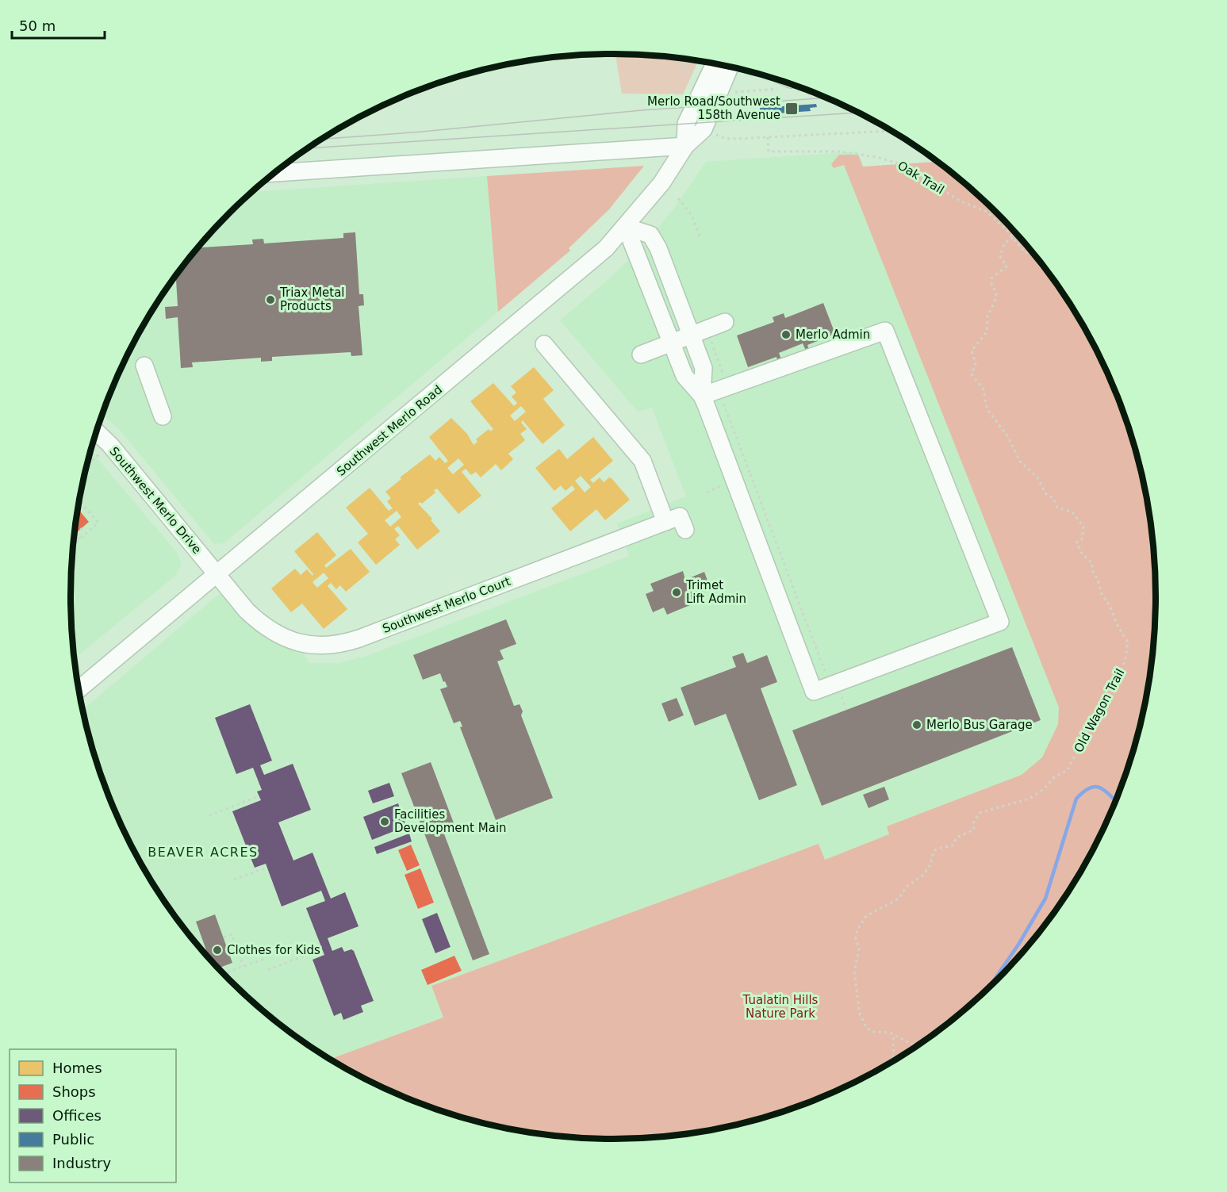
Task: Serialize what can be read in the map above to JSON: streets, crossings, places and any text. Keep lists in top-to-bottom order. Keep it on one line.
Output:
{"streets":{"street":["Southwest Merlo Road","Southwest Merlo Drive","Southwest Merlo Court"],"path":["Oak Trail","Old Wagon Trail"]},"crossings":[["Oak Trail","Old Wagon Trail"],["Southwest Merlo Road","Southwest Merlo Drive"],["Southwest Merlo Road","Southwest Merlo Court"],["Southwest Merlo Drive","Southwest Merlo Court"]],"districts":["BEAVER ACRES"],"parks":["Tualatin Hills Nature Park"],"places":{"transit":["Merlo Road/Southwest 158th Avenue"],"other":["Triax Metal Products","Merlo Admin","Trimet Lift Admin","Merlo Bus Garage","Facilities Development Main","Clothes for Kids"]},"legend":["Homes","Shops","Offices","Public","Industry"],"scale_bar":"50 m"}
